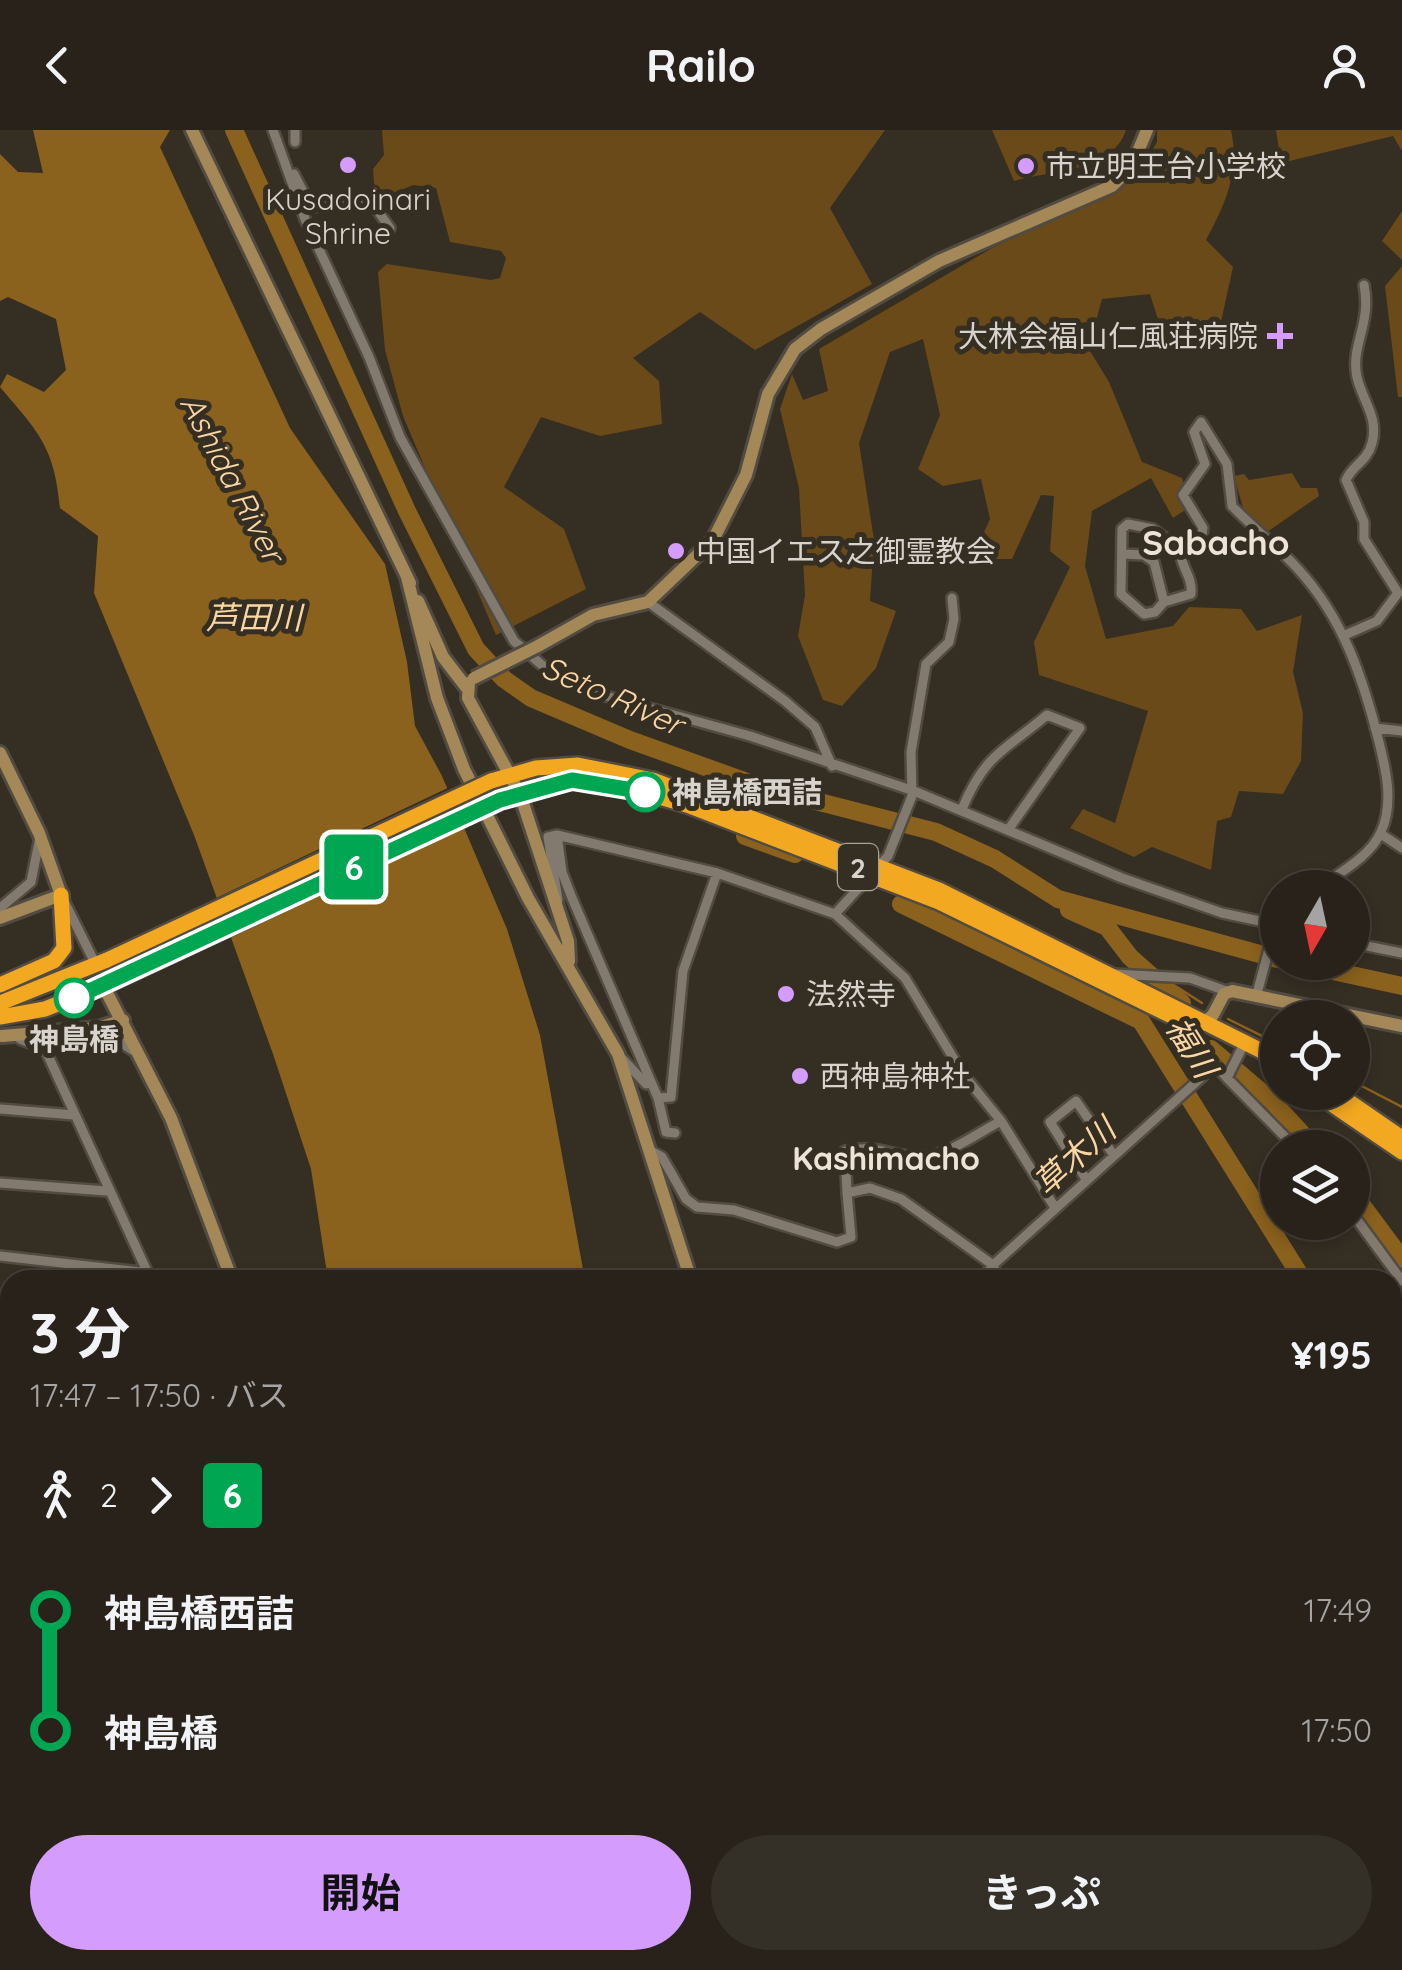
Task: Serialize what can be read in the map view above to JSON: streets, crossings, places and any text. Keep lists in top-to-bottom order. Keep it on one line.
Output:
{"streets":{"highway":["2"]},"districts":["Sabacho","Kashimacho"],"water":["Ashida River","芦田川","Seto River","福川","草木川"],"places":{"other":["Kusadoinari Shrine","市立明王台小学校","中国イエス之御霊教会","神島橋西詰","法然寺","神島橋","西神島神社"],"health":["大林会福山仁風荘病院"]},"lines":["bus line 6"],"north":"bottom","page":{"header":"Railo","on_map":"6","heading":["3 分","17:47 – 17:50 · バス","¥195"],"legs":["2","6"],"list":[{"name":"神島橋西詰","value":"17:49"},{"name":"神島橋","value":"17:50"}],"buttons":["開始","きっぷ"]}}
